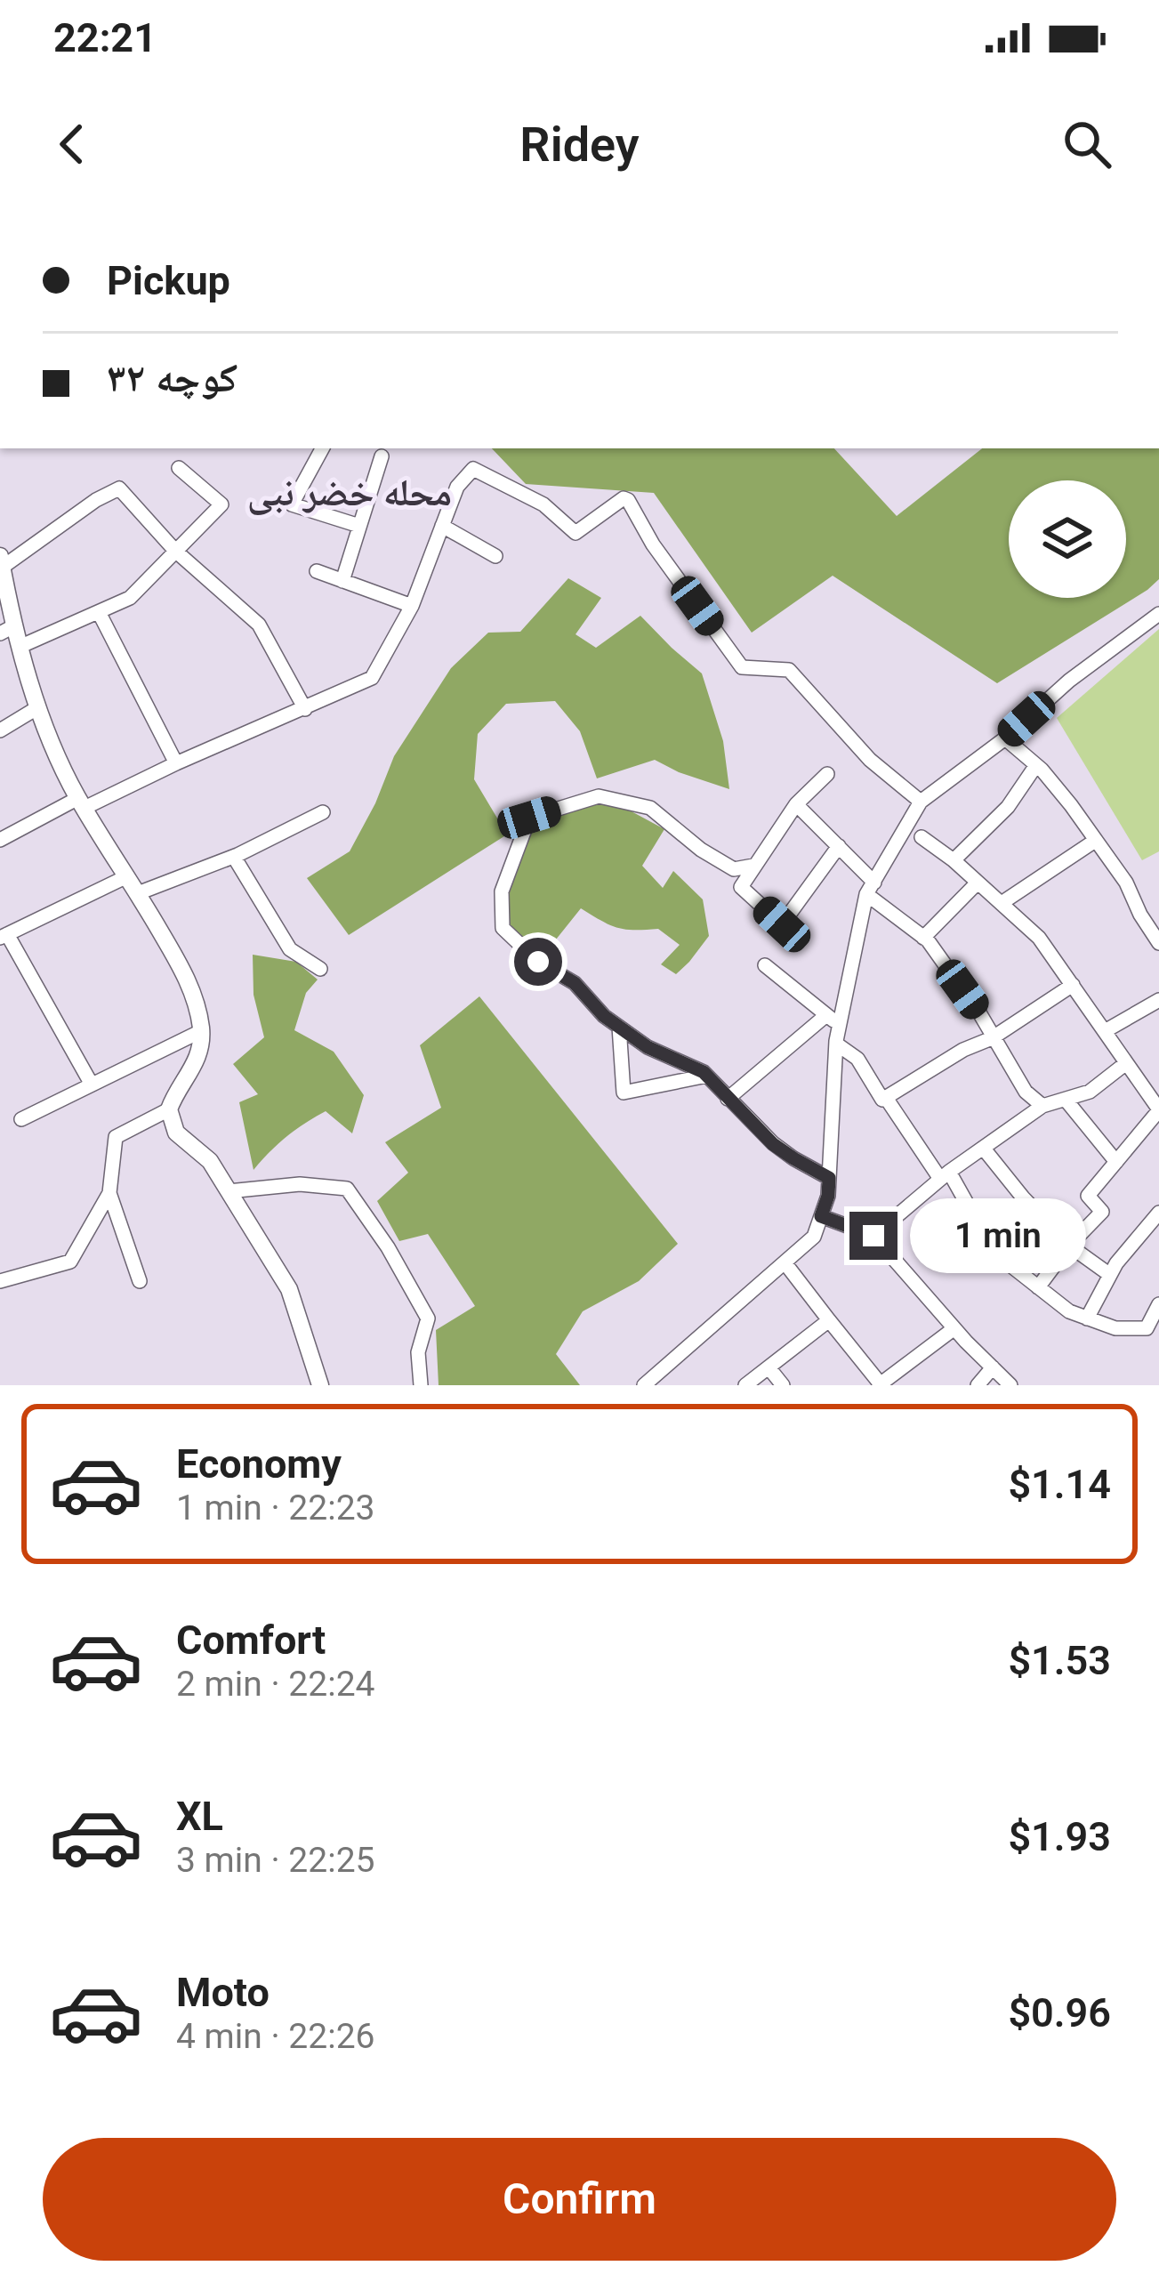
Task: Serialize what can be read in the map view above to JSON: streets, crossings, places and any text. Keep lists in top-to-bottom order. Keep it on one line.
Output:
{"districts":["محله خضر نبی"],"page":{"status":"22:21","header":"Ridey","banner":["Pickup","کوچه ۳۲"],"bubble":"1 min","list":[{"name":"Economy","note":"1 min · 22:23","value":"$1.14"},{"name":"Comfort","note":"2 min · 22:24","value":"$1.53"},{"name":"XL","note":"3 min · 22:25","value":"$1.93"},{"name":"Moto","note":"4 min · 22:26","value":"$0.96"}],"buttons":"Confirm"}}
